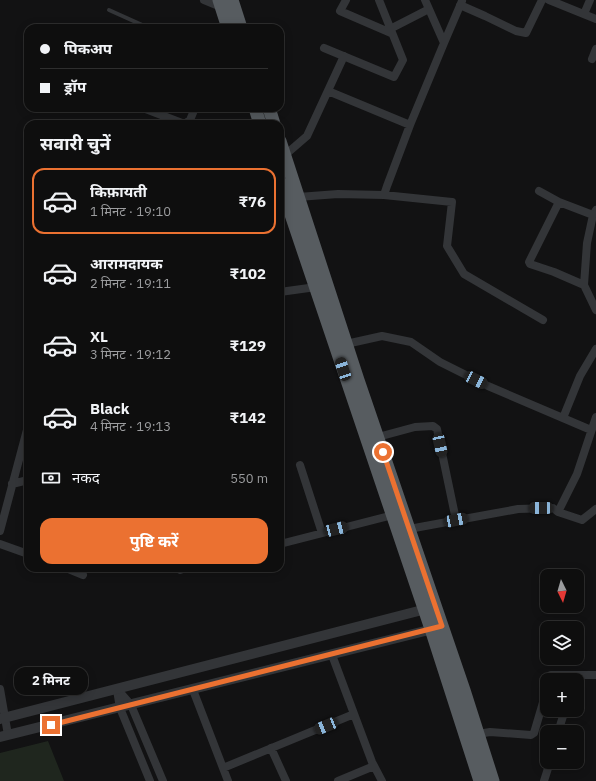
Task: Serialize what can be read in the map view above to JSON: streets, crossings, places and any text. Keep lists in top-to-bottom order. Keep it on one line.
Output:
{"north":"bottom","page":{"banner":["पिकअप","ड्रॉप"],"heading":"सवारी चुनें","list":[{"name":"किफ़ायती","note":"1 मिनट · 19:10","value":"₹76"},{"name":"आरामदायक","note":"2 मिनट · 19:11","value":"₹102"},{"name":"XL","note":"3 मिनट · 19:12","value":"₹129"},{"name":"Black","note":"4 मिनट · 19:13","value":"₹142"}],"pay":["नकद","550 m"],"buttons":"पुष्टि करें","map_buttons":["+","−"],"bubble":"2 मिनट"}}
